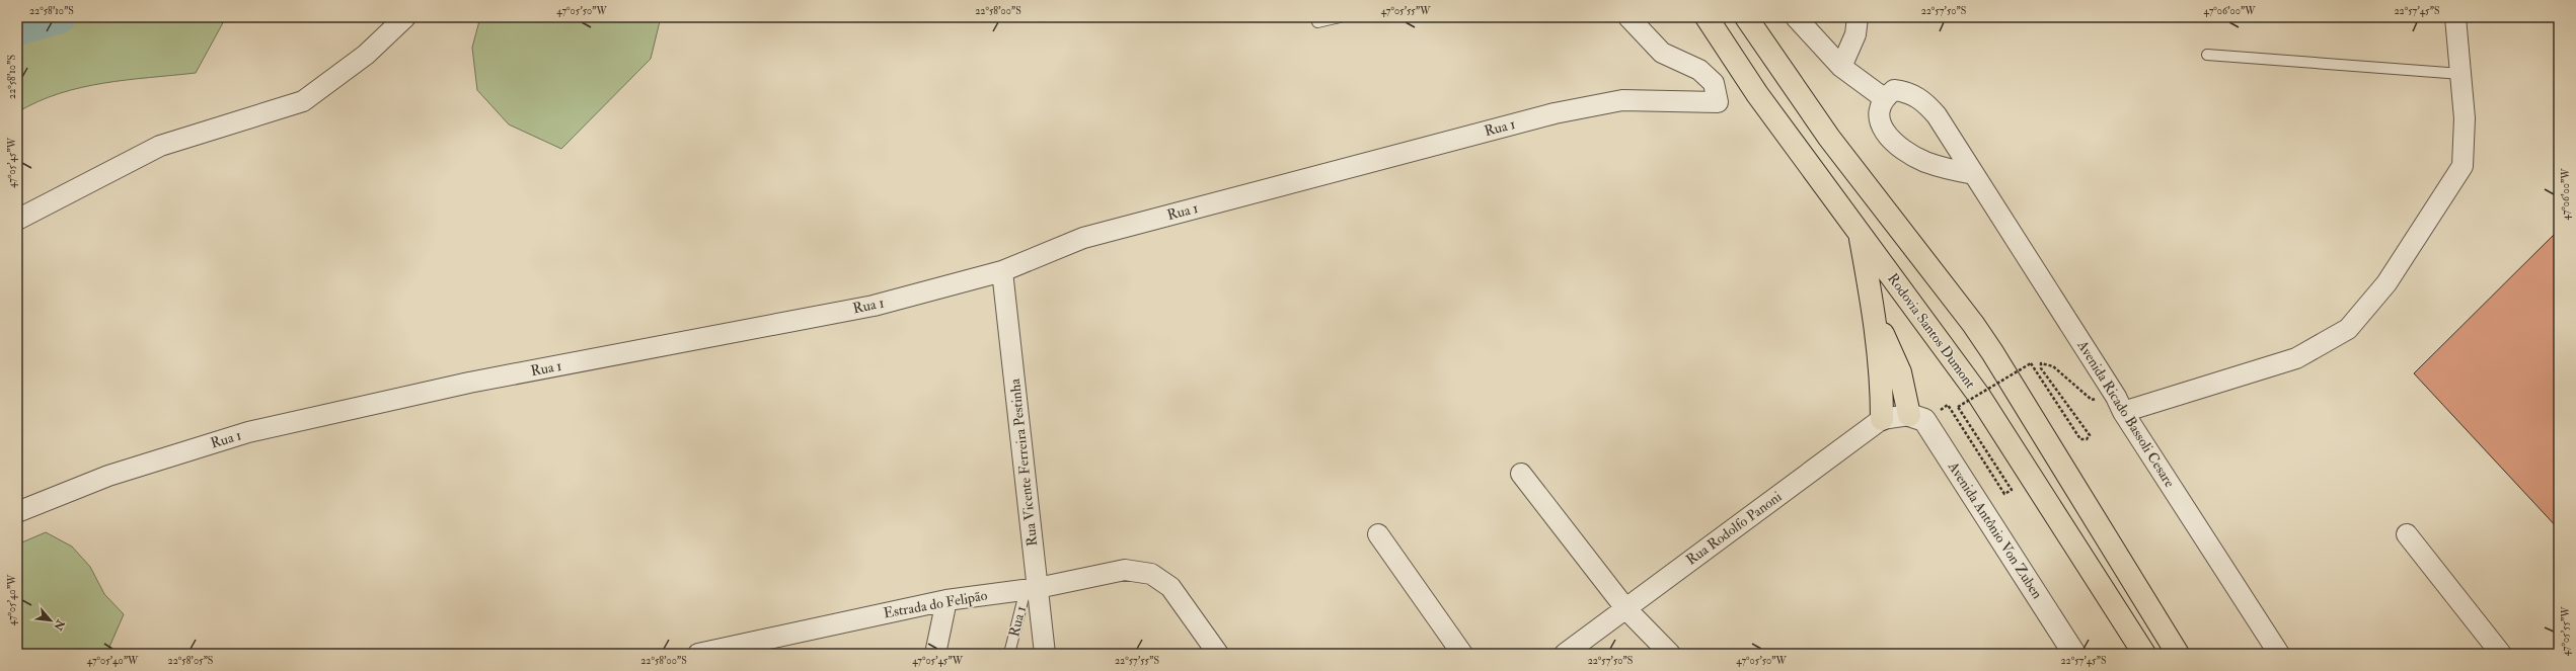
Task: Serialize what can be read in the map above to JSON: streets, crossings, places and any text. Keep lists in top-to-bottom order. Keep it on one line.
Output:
{"streets":{"highway":["Rodovia Santos Dumont"],"street":["Rua 1","Avenida Ricado Bassoli Cesare","Rua Vicente Ferreira Pestinha","Rua Rodolfo Panoni","Avenida Antônio Von Zuben","Estrada do Felipão"]},"crossings":[["Rua 1","Rua Vicente Ferreira Pestinha"],["Rua 1","Estrada do Felipão"],["Rua Vicente Ferreira Pestinha","Estrada do Felipão"],["Rua Rodolfo Panoni","Avenida Antônio Von Zuben"]],"north":"bottom right","coordinates":["22°58'10\"S","47°05'50\"W","22°58'00\"S","47°05'55\"W","22°57'50\"S","47°06'00\"W","22°57'45\"S","47°05'45\"W","47°05'40\"W","22°58'05\"S","22°57'55\"S"]}
